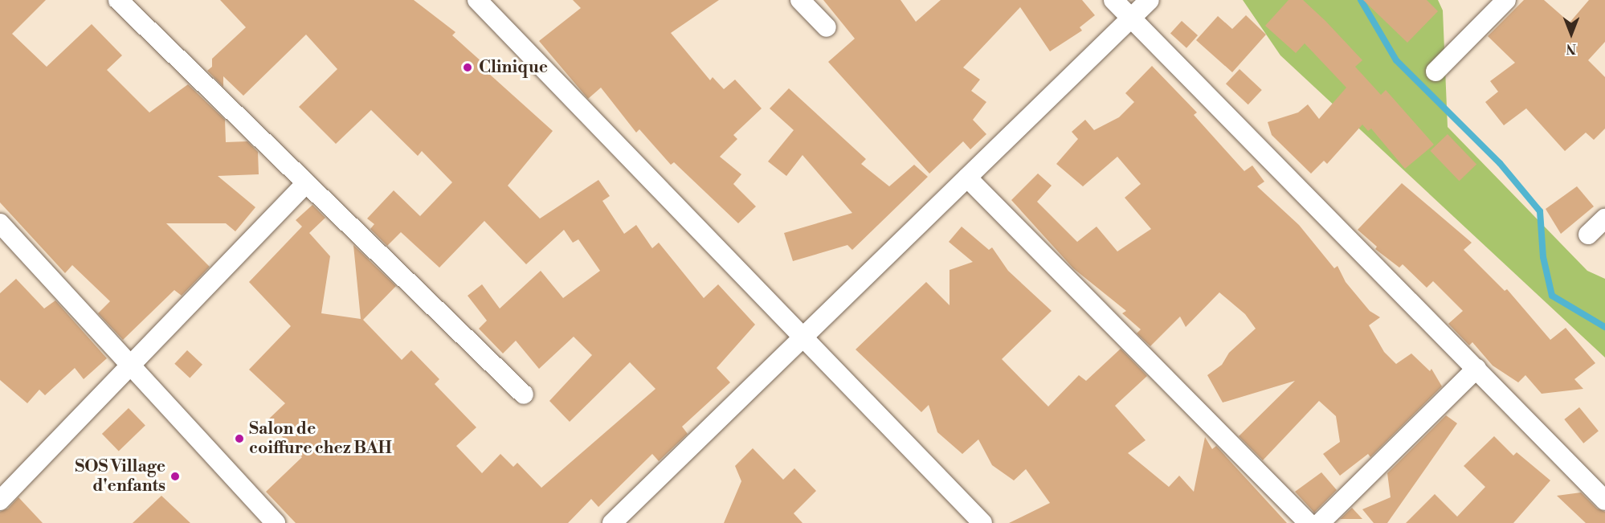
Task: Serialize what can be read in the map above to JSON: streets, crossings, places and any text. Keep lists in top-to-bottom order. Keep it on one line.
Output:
{"places":["Clinique","Salon de coiffure chez BAH","SOS Village d'enfants"],"north":"bottom"}
